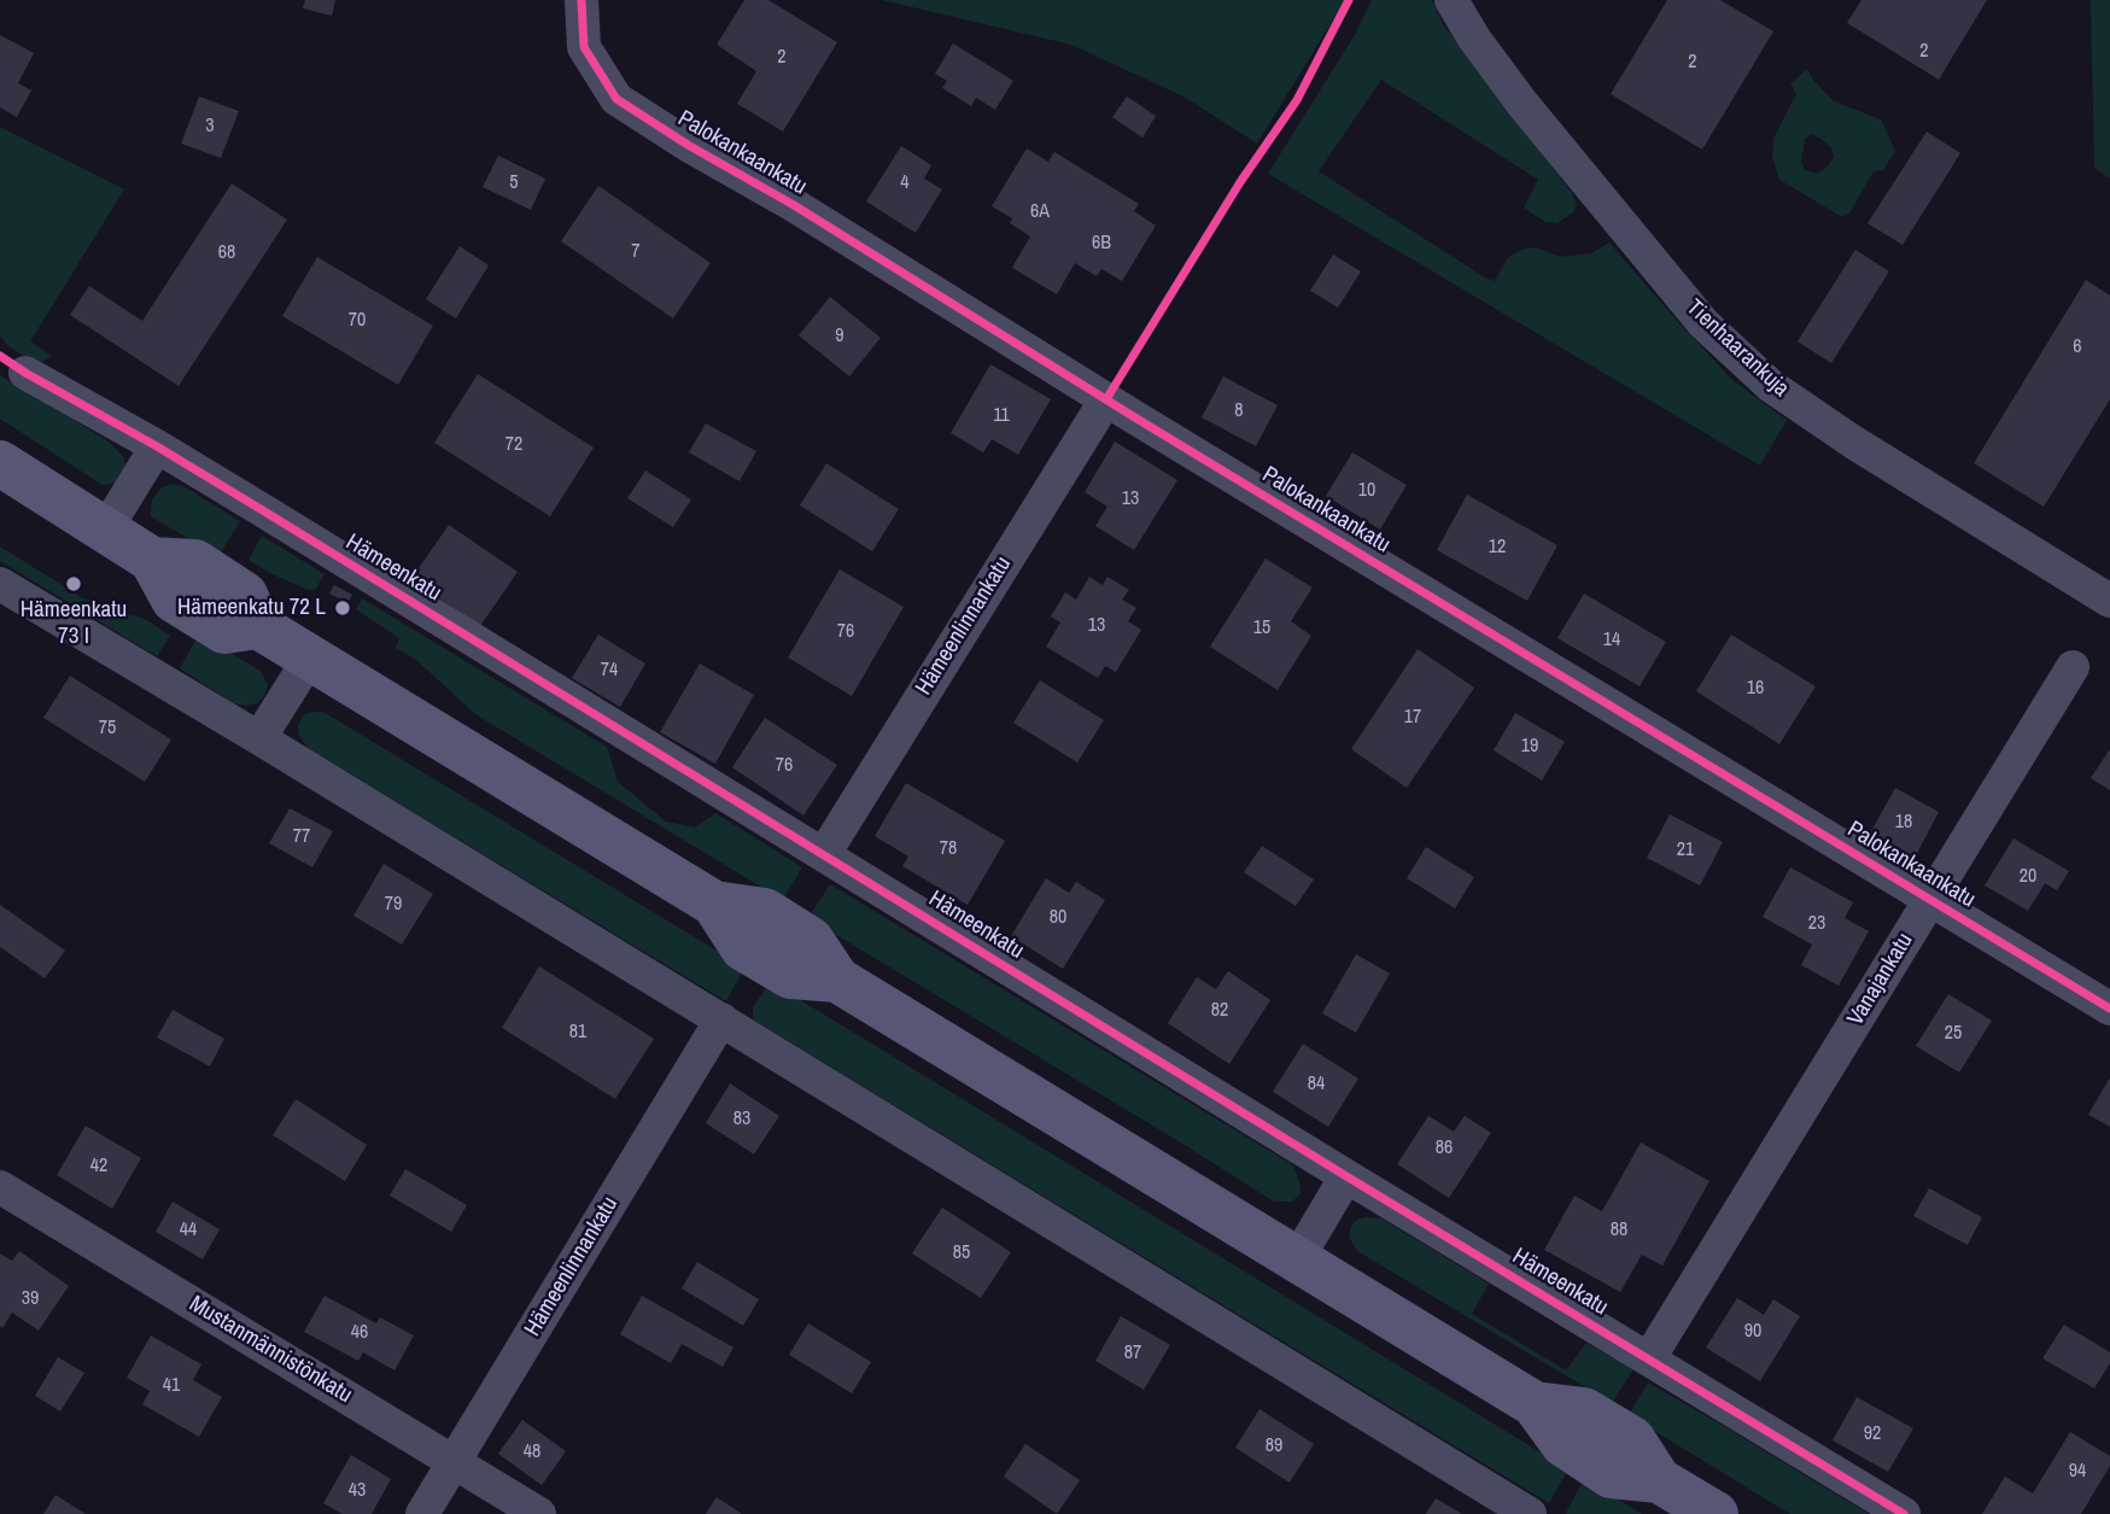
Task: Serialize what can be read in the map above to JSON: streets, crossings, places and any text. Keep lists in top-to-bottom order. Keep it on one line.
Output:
{"streets":{"street":["Palokankaankatu","Tienhaarankuja","Hämeenkatu","Hämeenlinnankatu","Vanajankatu","Mustanmännistönkatu"]},"crossings":[["Palokankaankatu","Hämeenlinnankatu"],["Palokankaankatu","Vanajankatu"],["Hämeenkatu","Hämeenlinnankatu"],["Hämeenkatu","Vanajankatu"],["Hämeenlinnankatu","Mustanmännistönkatu"]],"places":["Hämeenkatu 73 I","Hämeenkatu 72 L"],"house_numbers":["2","2","2","3","5","4","6A","6B","7","68","70","9","6","8","11","72","10","13","12","13","15","76","14","74","16","17","75","19","76","18","77","78","21","20","79","80","23","82","81","25","84","83","86","42","44","88","85","39","90","46","87","41","92","89","48","94","43"]}
